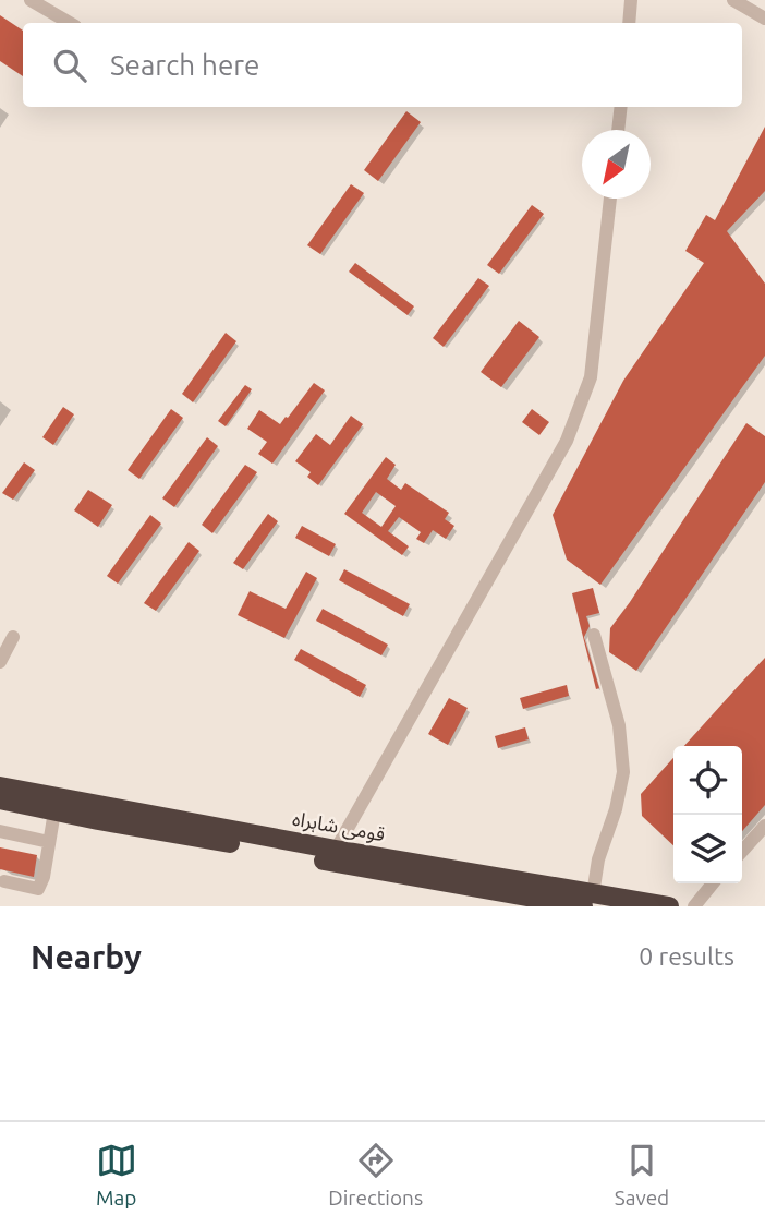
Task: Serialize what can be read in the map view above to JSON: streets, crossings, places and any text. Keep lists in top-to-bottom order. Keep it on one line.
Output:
{"streets":{"highway":["قومی شاہراہ"]},"north":"bottom left","page":{"search":"Search here","heading":["Nearby","0 results"],"nav":["Map","Directions","Saved"]}}
